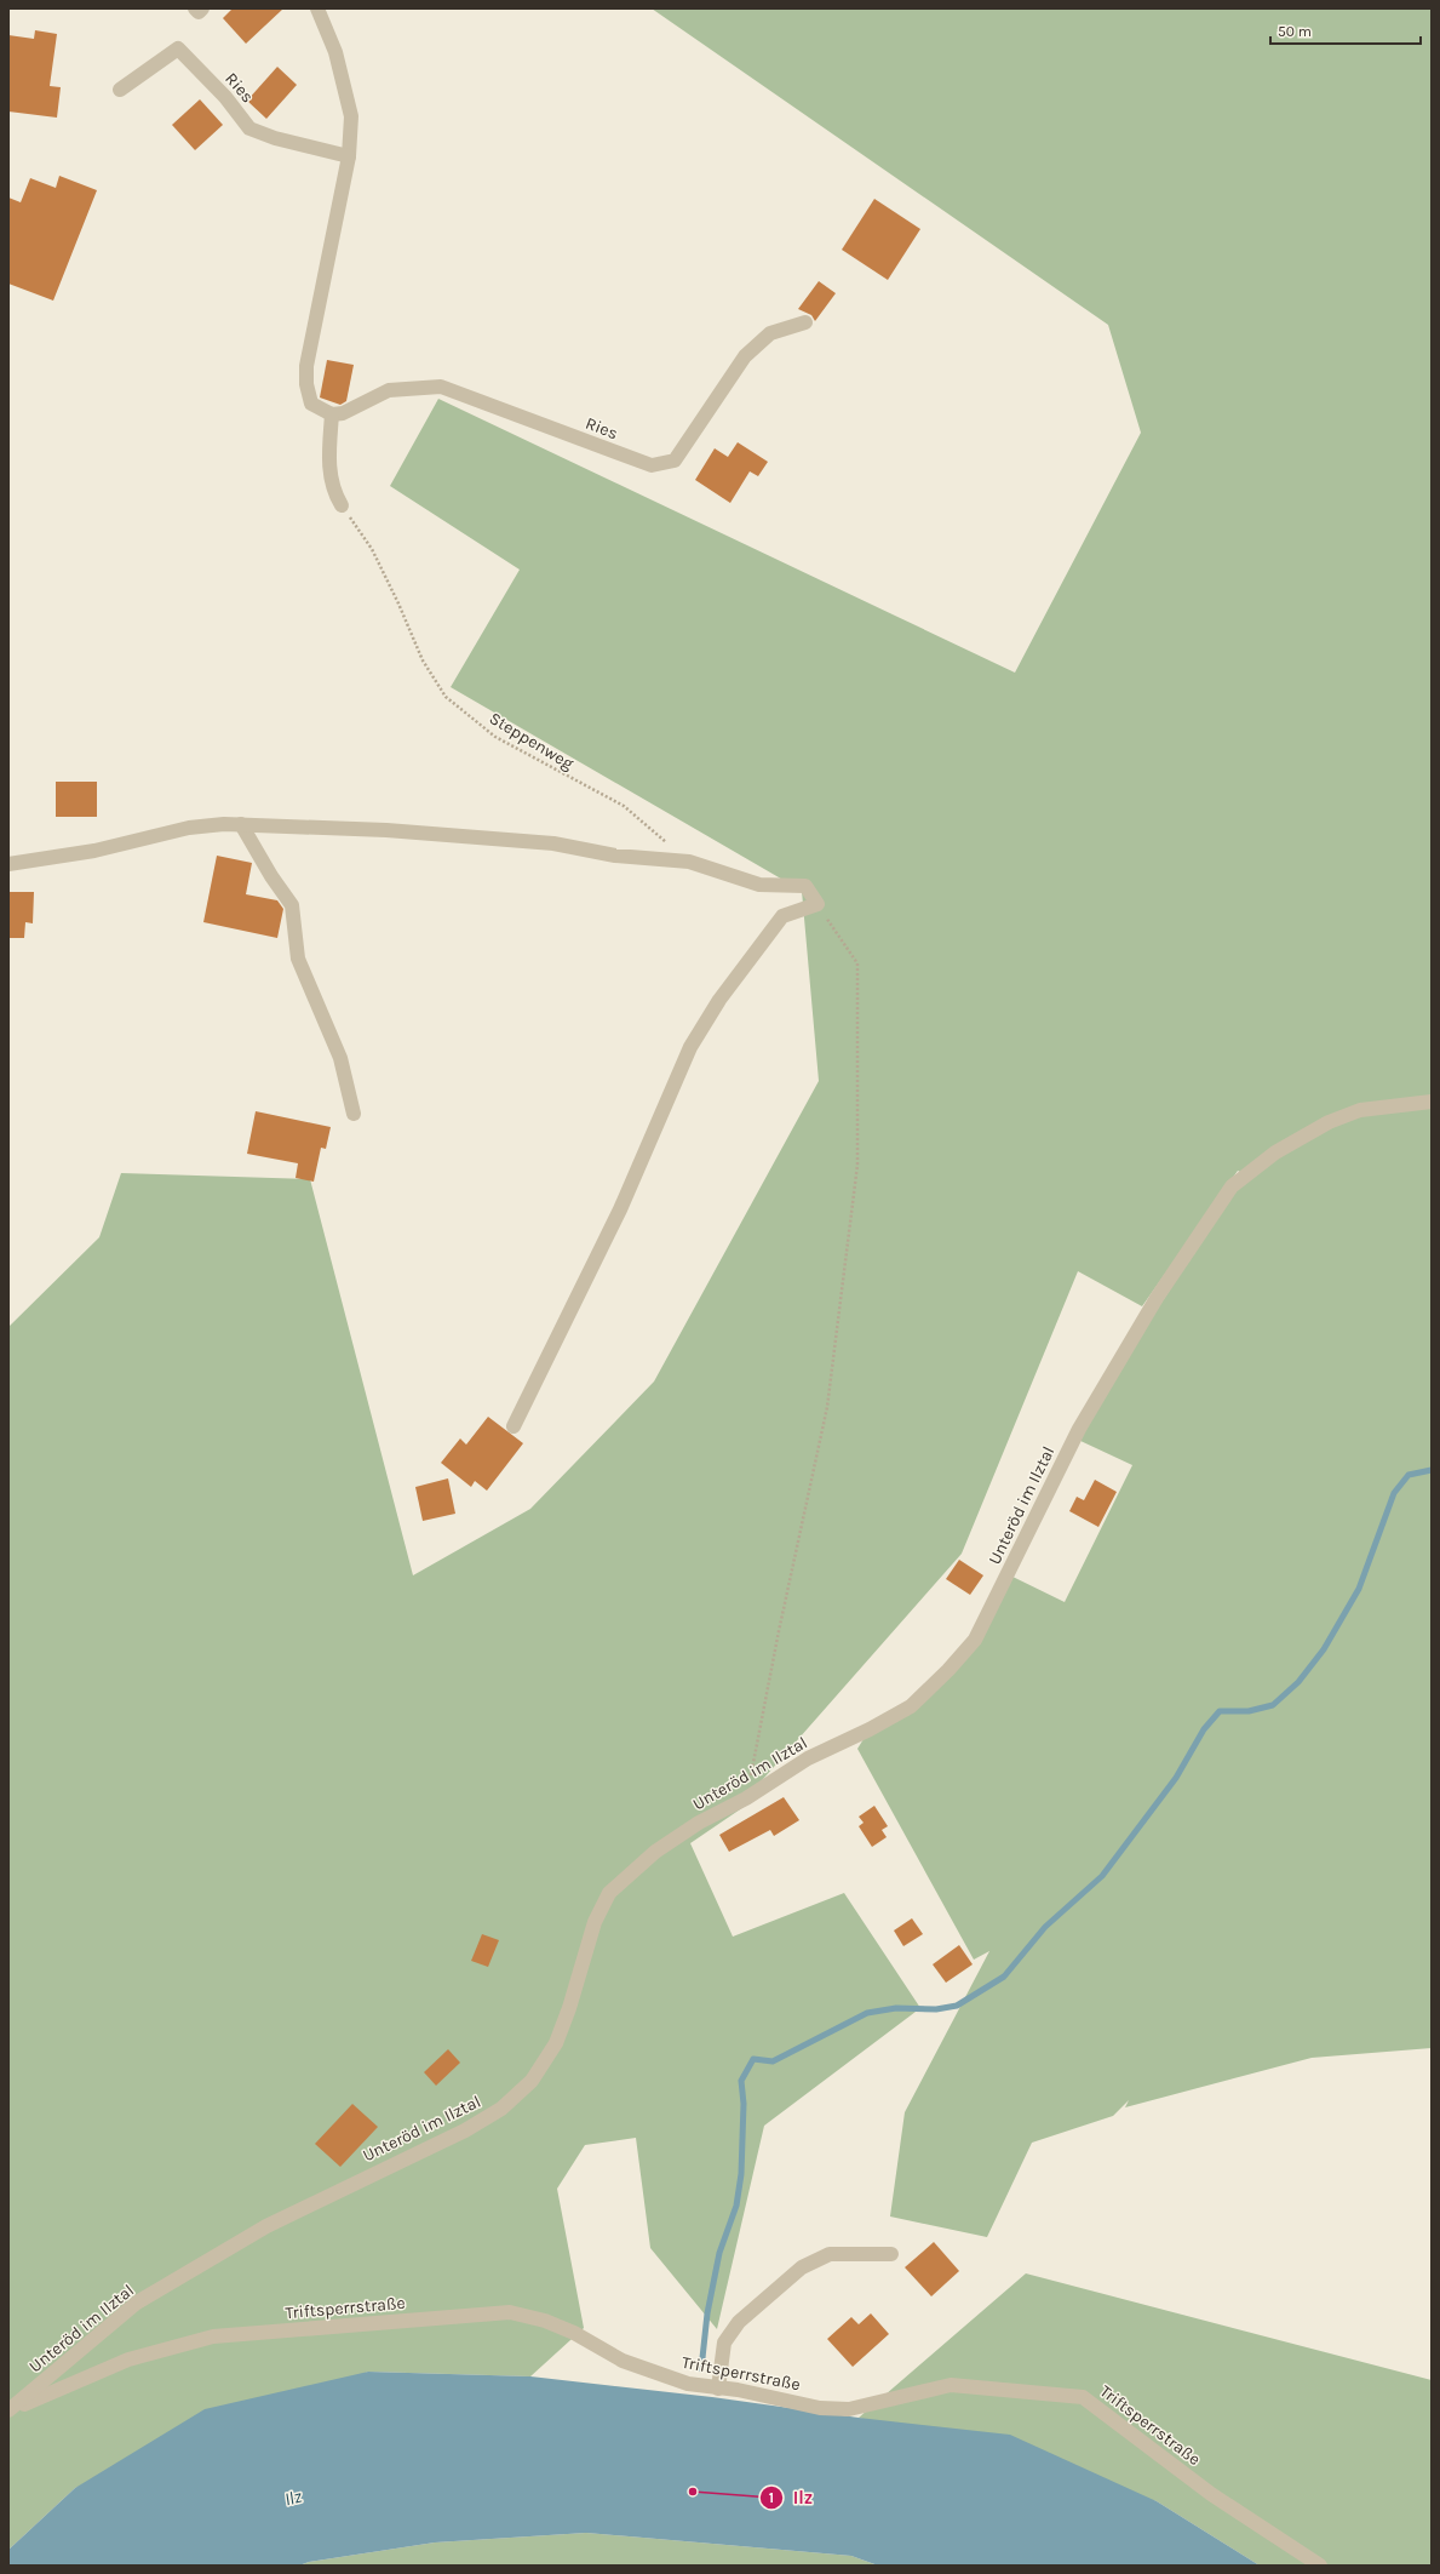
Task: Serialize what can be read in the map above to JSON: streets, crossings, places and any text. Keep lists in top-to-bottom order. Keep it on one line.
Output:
{"streets":{"street":["Ries","Unteröd im Ilztal","Triftsperrstraße"],"path":["Steppenweg"]},"crossings":[["Unteröd im Ilztal","Triftsperrstraße"]],"water":["Ilz"],"places":["Ilz"],"scale_bar":"50 m"}
